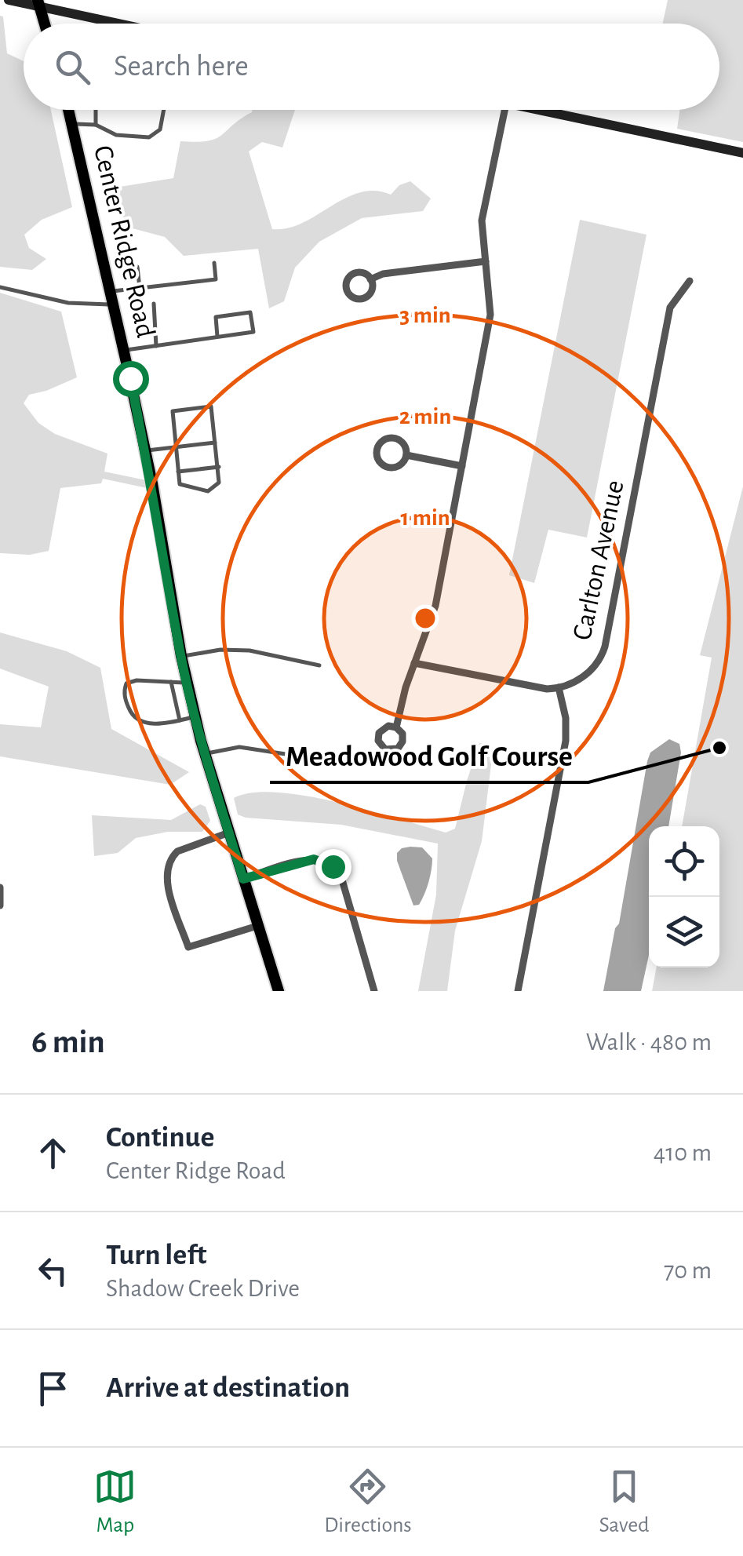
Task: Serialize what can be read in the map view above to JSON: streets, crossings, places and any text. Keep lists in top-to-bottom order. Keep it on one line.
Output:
{"streets":{"main road":["Center Ridge Road"],"street":["Carlton Avenue"]},"places":["Meadowood Golf Course"],"page":{"search":"Search here","heading":["6 min","Walk · 480 m"],"list":[["Continue","Center Ridge Road","410 m"],["Turn left","Shadow Creek Drive","70 m"],"Arrive at destination"],"nav":["Map","Directions","Saved"]},"rings":["3 min","2 min","1 min"]}
